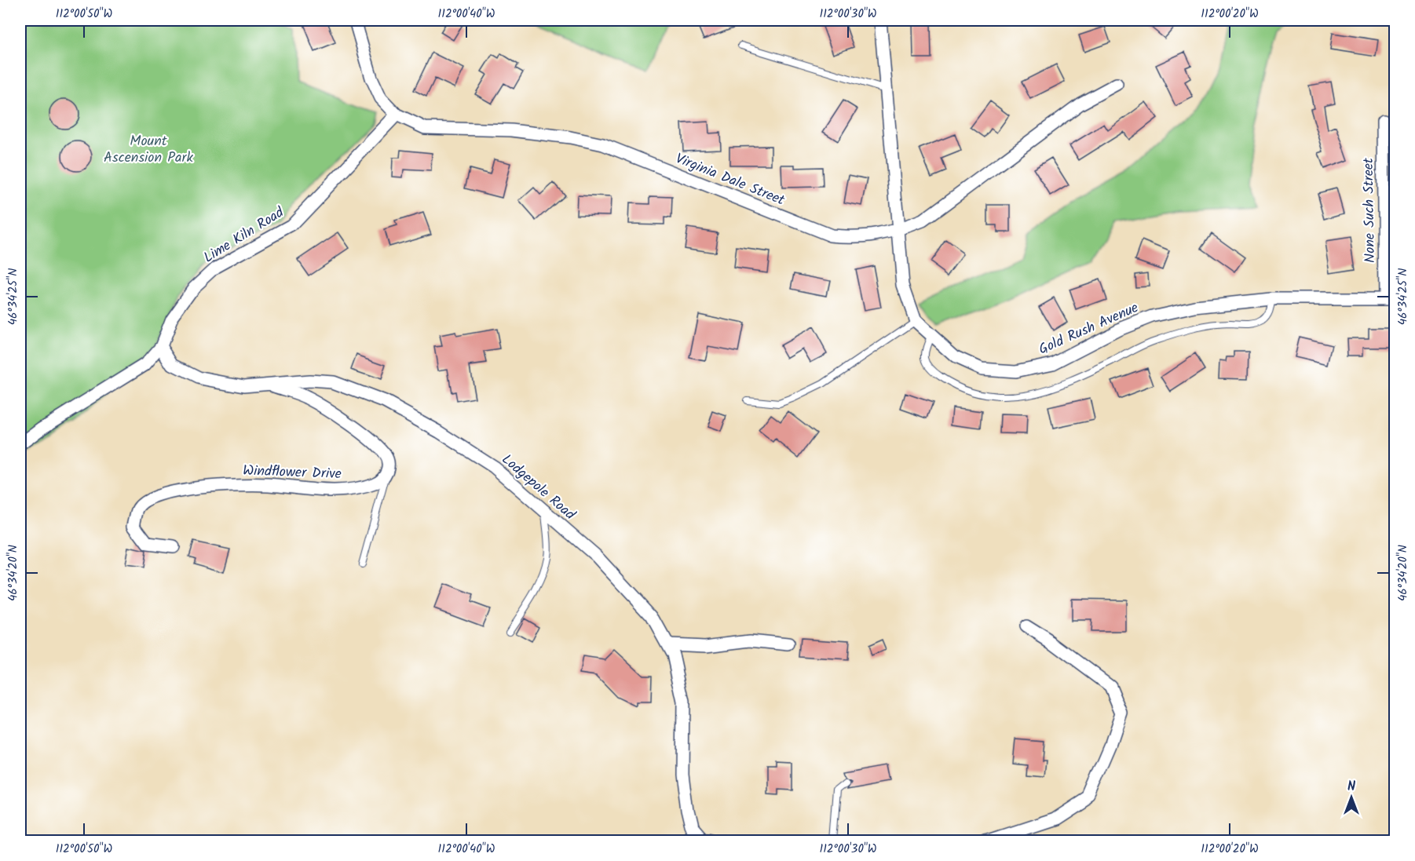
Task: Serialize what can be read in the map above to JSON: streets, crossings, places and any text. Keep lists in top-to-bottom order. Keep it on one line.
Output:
{"streets":{"street":["Virginia Dale Street","None Such Street","Lime Kiln Road","Gold Rush Avenue","Windflower Drive","Lodgepole Road"]},"crossings":[["Virginia Dale Street","Lime Kiln Road"],["Virginia Dale Street","Gold Rush Avenue"],["None Such Street","Gold Rush Avenue"],["Lime Kiln Road","Lodgepole Road"]],"parks":["Mount Ascension Park"],"north":"top","coordinates":["112°00'50\"W","112°00'40\"W","112°00'30\"W","112°00'20\"W","46°34'25\"N","46°34'20\"N"]}
